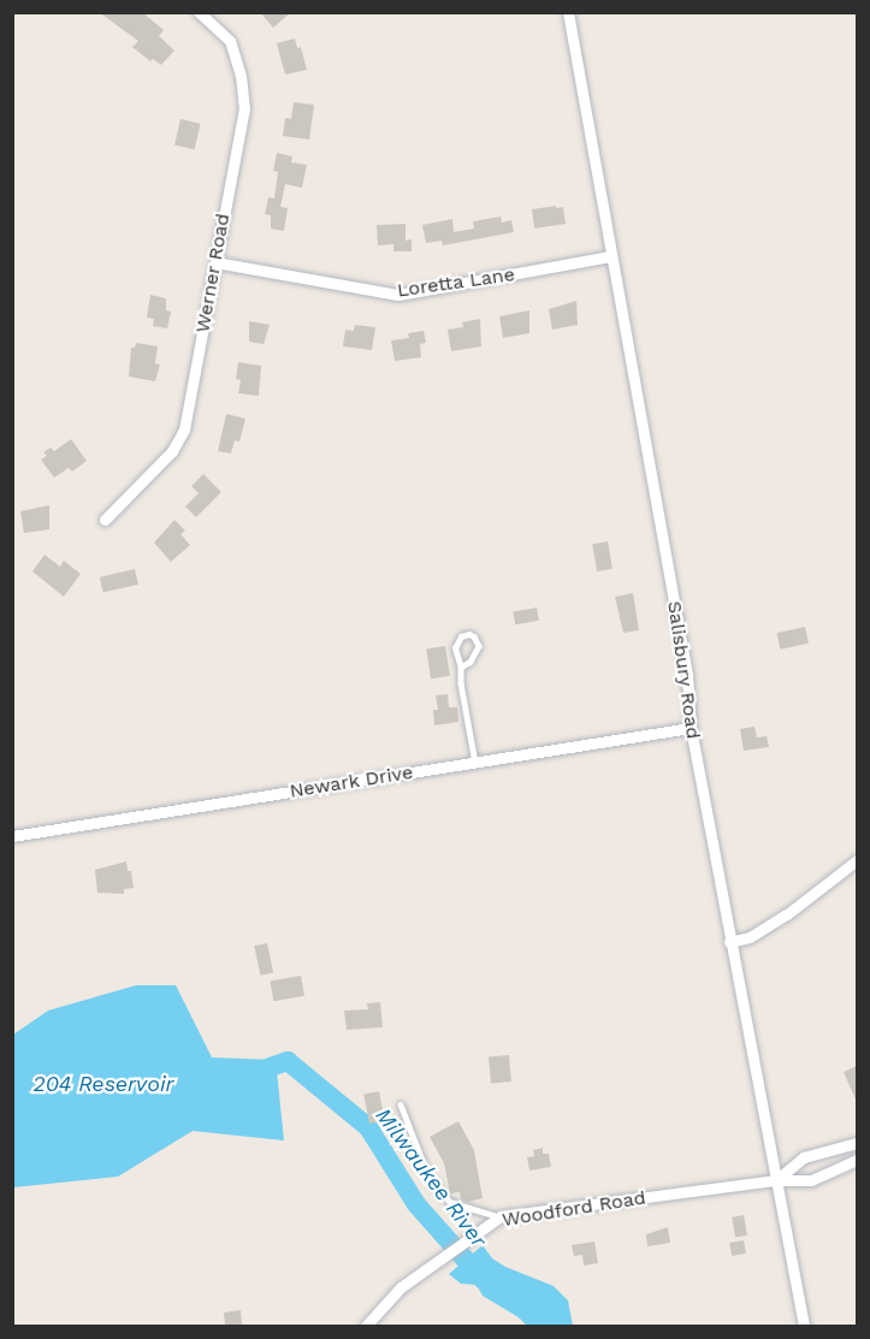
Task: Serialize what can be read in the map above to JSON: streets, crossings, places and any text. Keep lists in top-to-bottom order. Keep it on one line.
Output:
{"streets":{"street":["Werner Road","Loretta Lane","Salisbury Road","Newark Drive","Woodford Road"]},"crossings":[["Werner Road","Loretta Lane"],["Loretta Lane","Salisbury Road"],["Salisbury Road","Newark Drive"],["Salisbury Road","Woodford Road"]],"water":["204 Reservoir","Milwaukee River"]}
